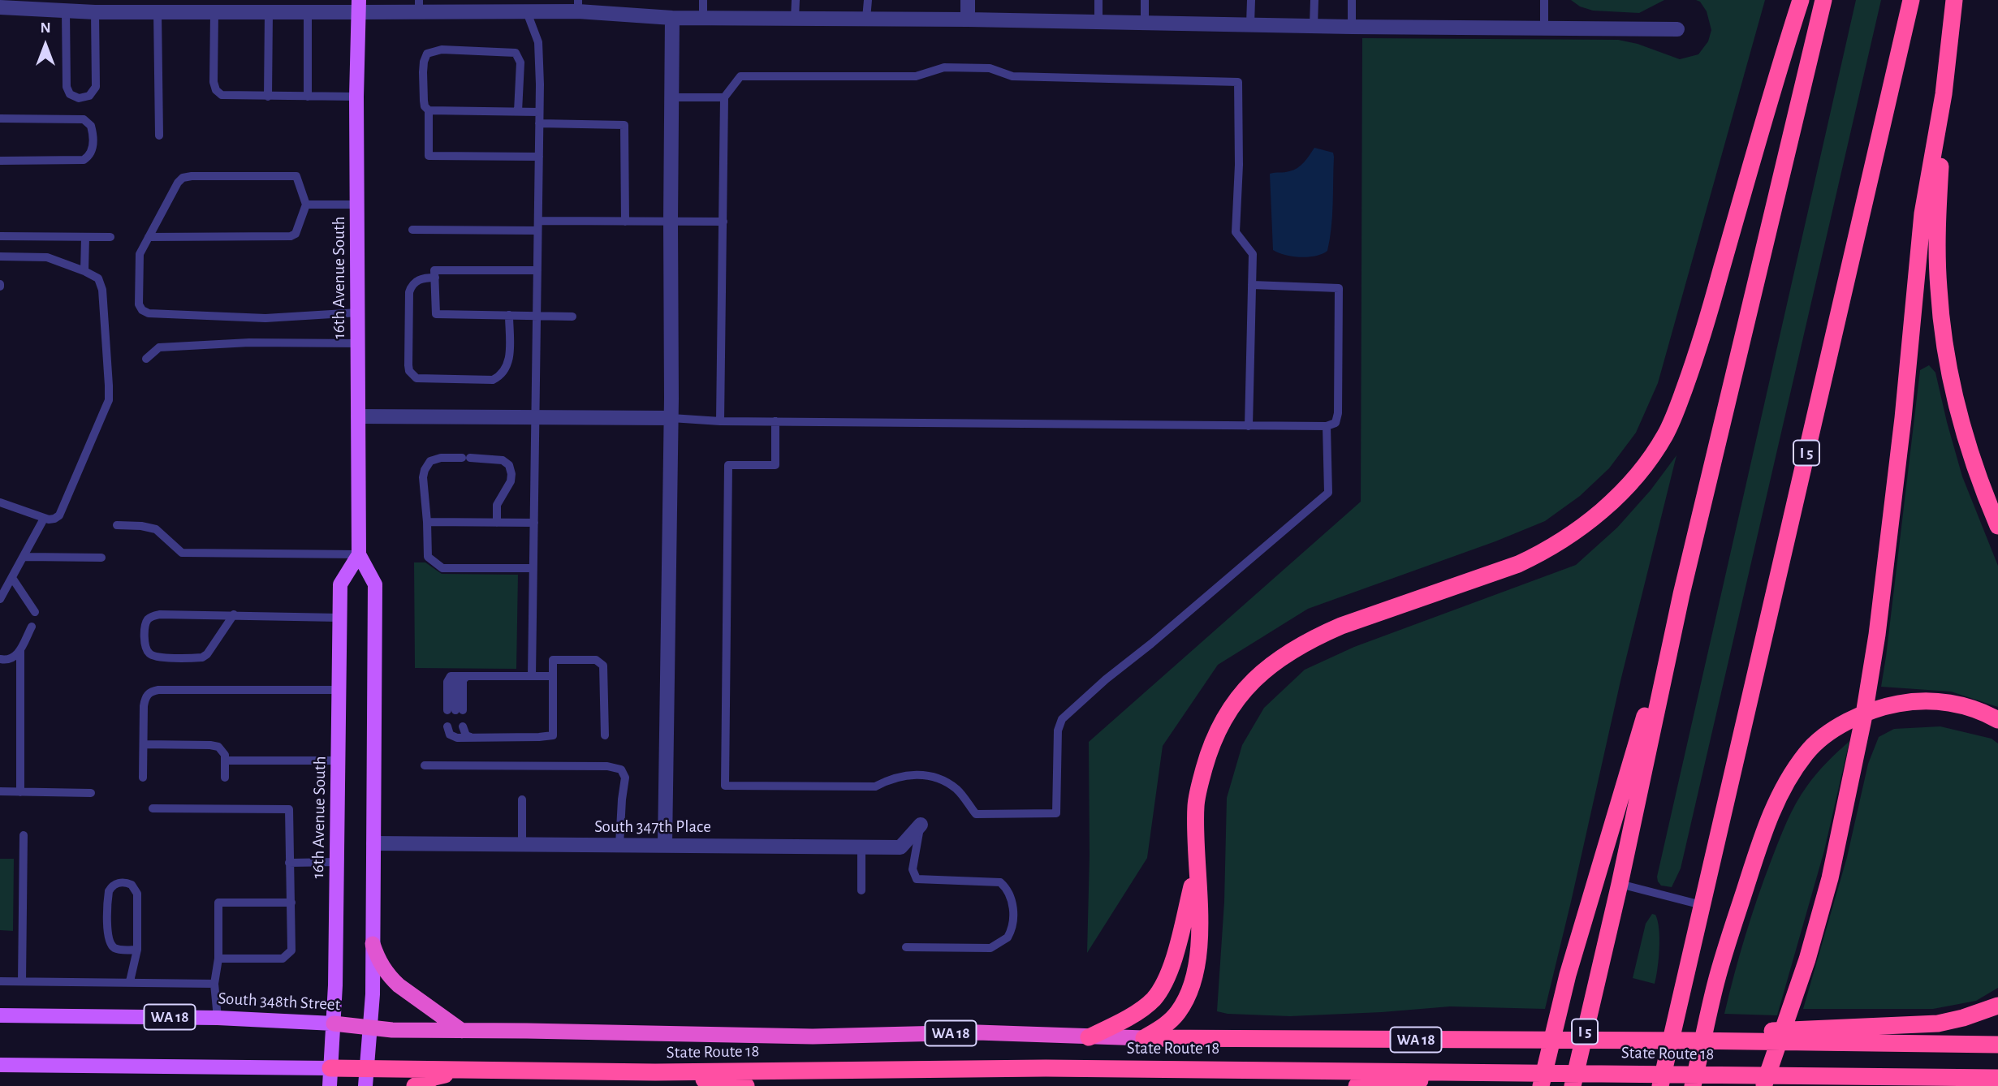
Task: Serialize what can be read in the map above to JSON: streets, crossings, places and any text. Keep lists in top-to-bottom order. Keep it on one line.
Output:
{"streets":{"highway":["I 5","South 348th Street","WA 18","State Route 18"],"main road":["16th Avenue South"],"street":["South 347th Place"]},"crossings":[["16th Avenue South","South 347th Place"],["16th Avenue South","South 348th Street"],["16th Avenue South","WA 18"],["16th Avenue South","State Route 18"],["South 348th Street","State Route 18"],["WA 18","State Route 18"]],"north":"top"}
